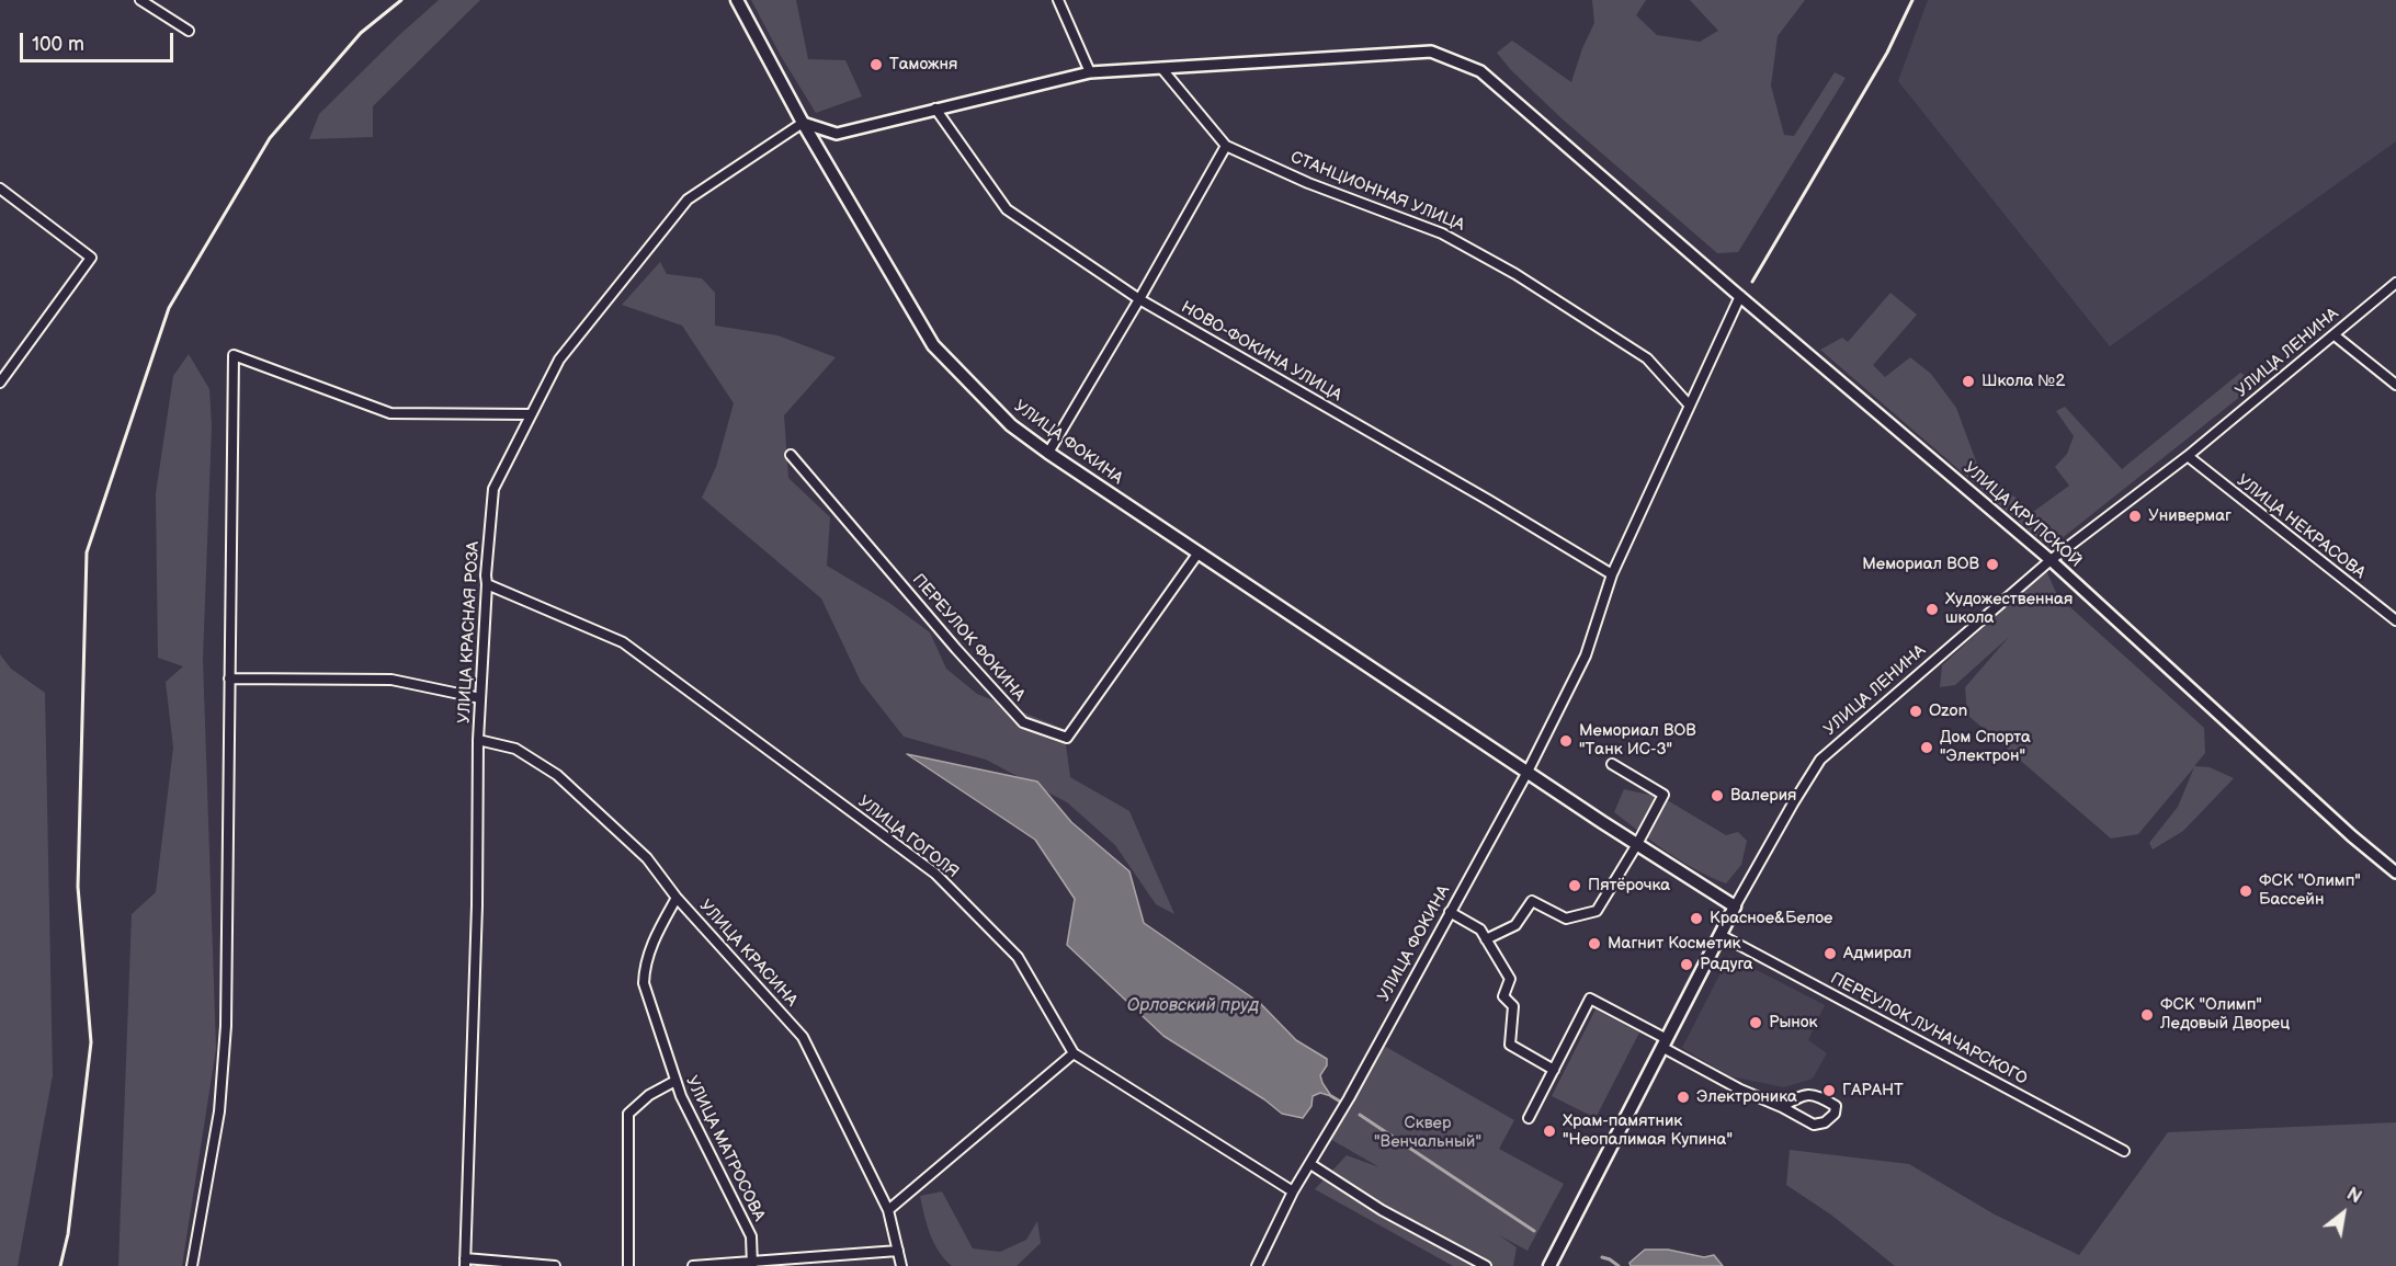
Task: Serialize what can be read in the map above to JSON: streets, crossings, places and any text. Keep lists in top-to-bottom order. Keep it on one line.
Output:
{"streets":{"main road":["УЛИЦА ЛЕНИНА","УЛИЦА ФОКИНА"],"street":["СТАНЦИОННАЯ УЛИЦА","НОВО-ФОКИНА УЛИЦА","УЛИЦА КРУПСКОЙ","УЛИЦА НЕКРАСОВА","УЛИЦА КРАСНАЯ РОЗА","ПЕРЕУЛОК ФОКИНА","УЛИЦА ГОГОЛЯ","УЛИЦА КРАСИНА","ПЕРЕУЛОК ЛУНАЧАРСКОГО","УЛИЦА МАТРОСОВА"]},"crossings":[["СТАНЦИОННАЯ УЛИЦА","УЛИЦА КРУПСКОЙ"],["УЛИЦА ЛЕНИНА","УЛИЦА ФОКИНА"],["УЛИЦА ЛЕНИНА","УЛИЦА КРУПСКОЙ"],["УЛИЦА ЛЕНИНА","УЛИЦА НЕКРАСОВА"],["УЛИЦА ЛЕНИНА","ПЕРЕУЛОК ЛУНАЧАРСКОГО"],["УЛИЦА ФОКИНА","УЛИЦА КРАСНАЯ РОЗА"],["УЛИЦА ФОКИНА","ПЕРЕУЛОК ФОКИНА"],["УЛИЦА ФОКИНА","УЛИЦА ГОГОЛЯ"],["УЛИЦА КРАСНАЯ РОЗА","УЛИЦА ГОГОЛЯ"],["УЛИЦА КРАСНАЯ РОЗА","УЛИЦА КРАСИНА"],["УЛИЦА КРАСИНА","УЛИЦА МАТРОСОВА"]],"water":["Орловский пруд"],"parks":["Сквер \"Венчальный\""],"places":["Таможня","Школа №2","Универмаг","Мемориал ВОВ","Художественная школа","Ozon","Мемориал ВОВ \"Танк ИС-3\"","Дом Спорта \"Электрон\"","Валерия","Пятёрочка","ФСК \"Олимп\" Бассейн","Красное&Белое","Магнит Косметик","Адмирал","Радуга","ФСК \"Олимп\" Ледовый Дворец","Рынок","ГАРАНТ","Электроника","Храм-памятник \"Неопалимая Купина\""],"scale_bar":"100 m","north":"top right"}
